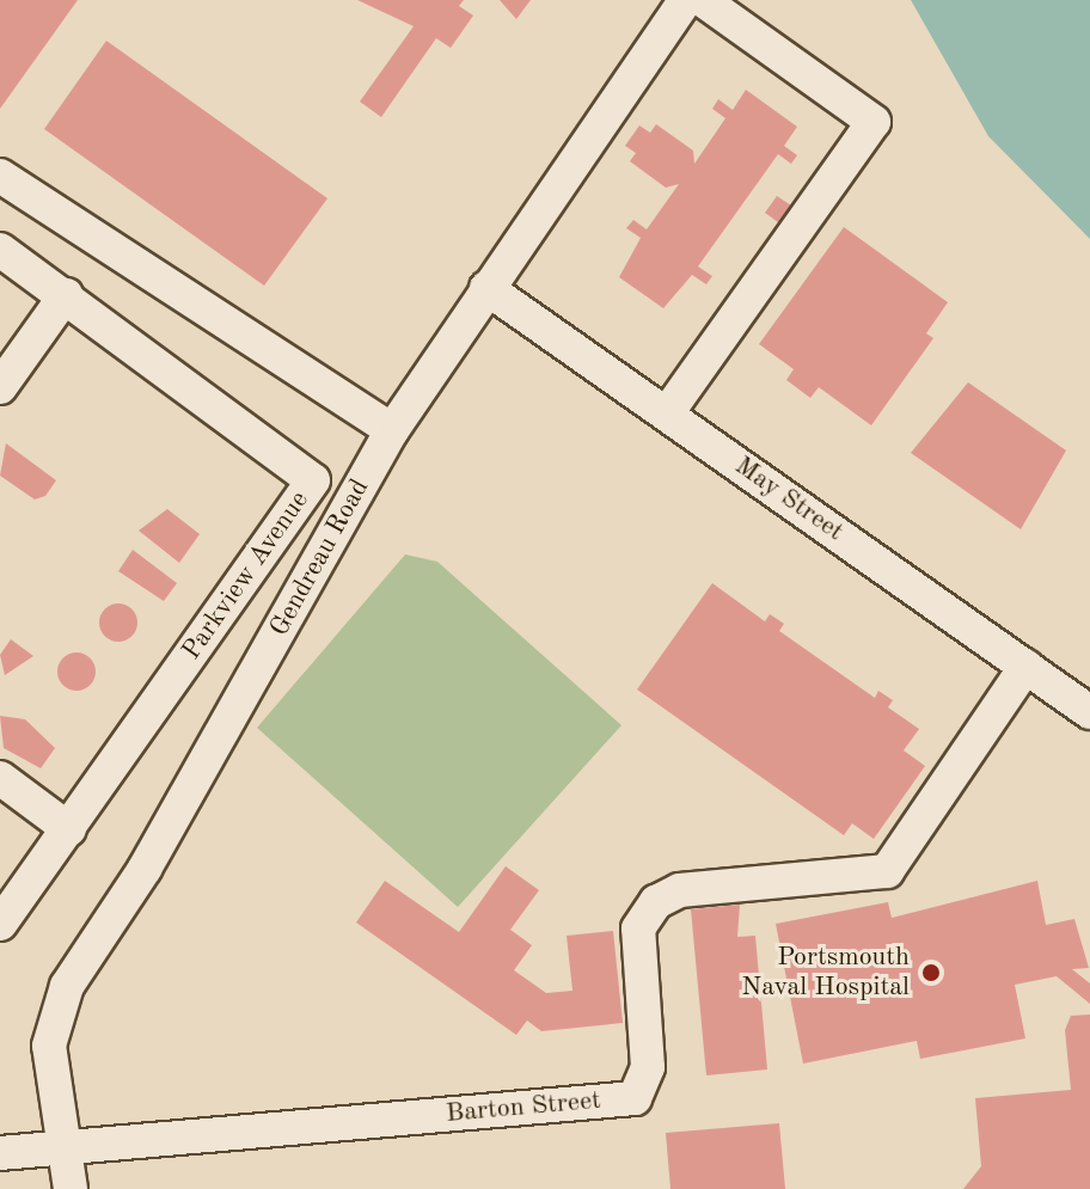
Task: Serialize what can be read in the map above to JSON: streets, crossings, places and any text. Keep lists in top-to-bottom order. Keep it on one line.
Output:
{"streets":{"street":["May Street","Gendreau Road","Parkview Avenue","Barton Street"]},"crossings":[["May Street","Gendreau Road"],["May Street","Barton Street"],["Gendreau Road","Barton Street"]],"places":["Portsmouth Naval Hospital"]}
